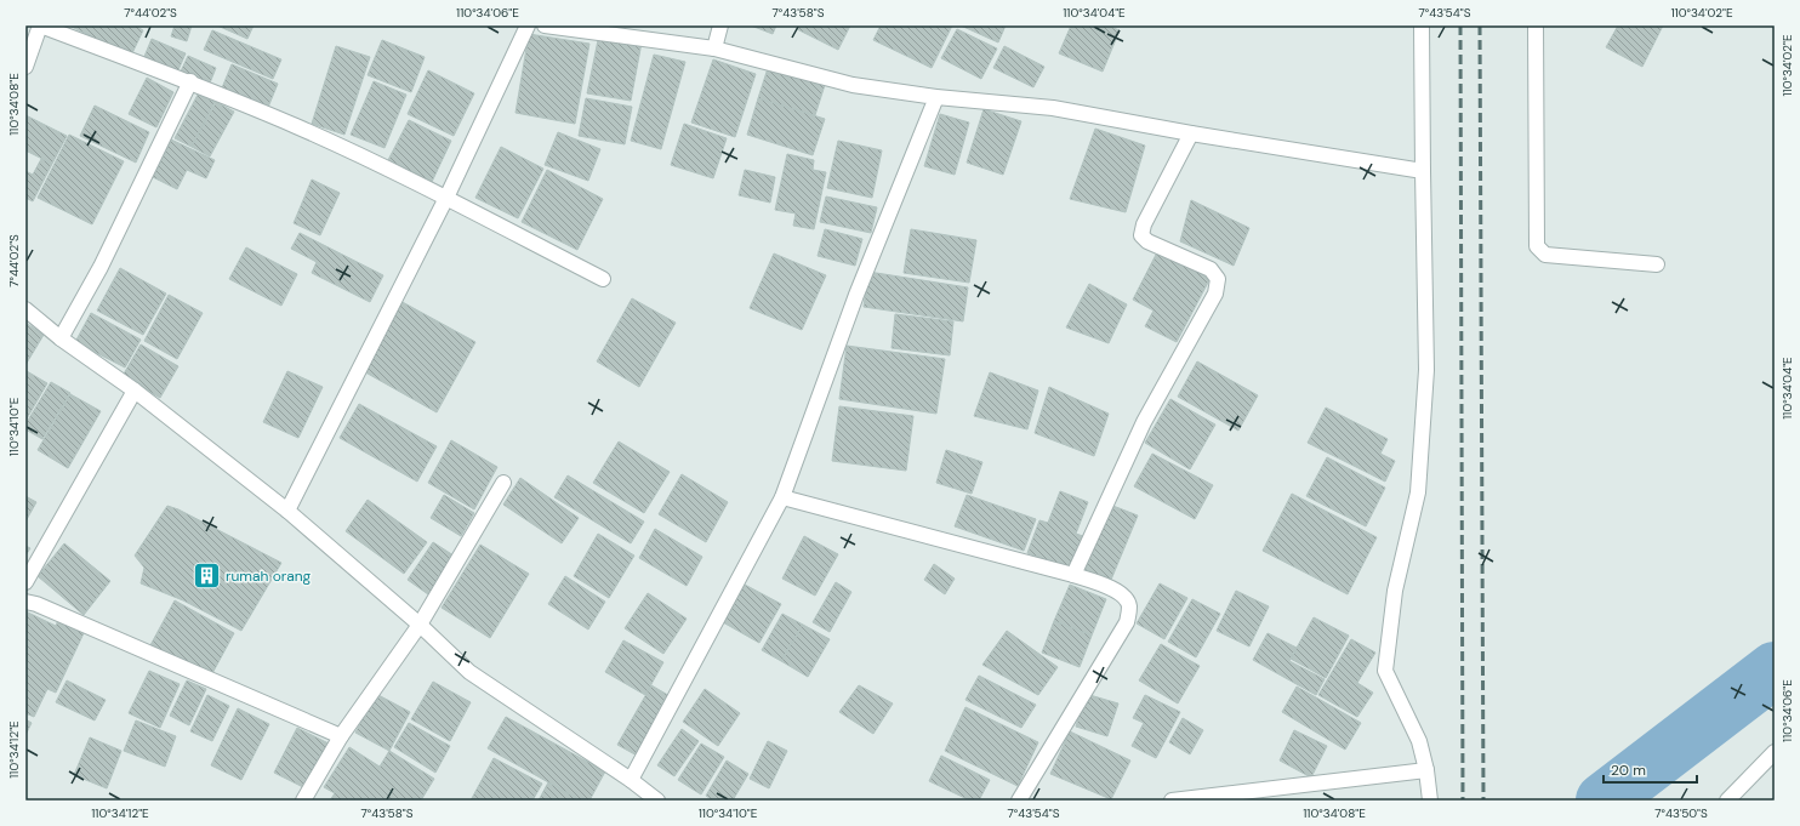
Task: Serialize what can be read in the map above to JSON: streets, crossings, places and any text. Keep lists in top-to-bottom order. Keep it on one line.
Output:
{"places":{"building":["rumah orang"]},"scale_bar":"20 m","coordinates":["7°44'02\"S","110°34'06\"E","7°43'58\"S","110°34'04\"E","7°43'54\"S","110°34'02\"E","110°34'08\"E","110°34'10\"E","110°34'12\"E","7°43'50\"S"]}
